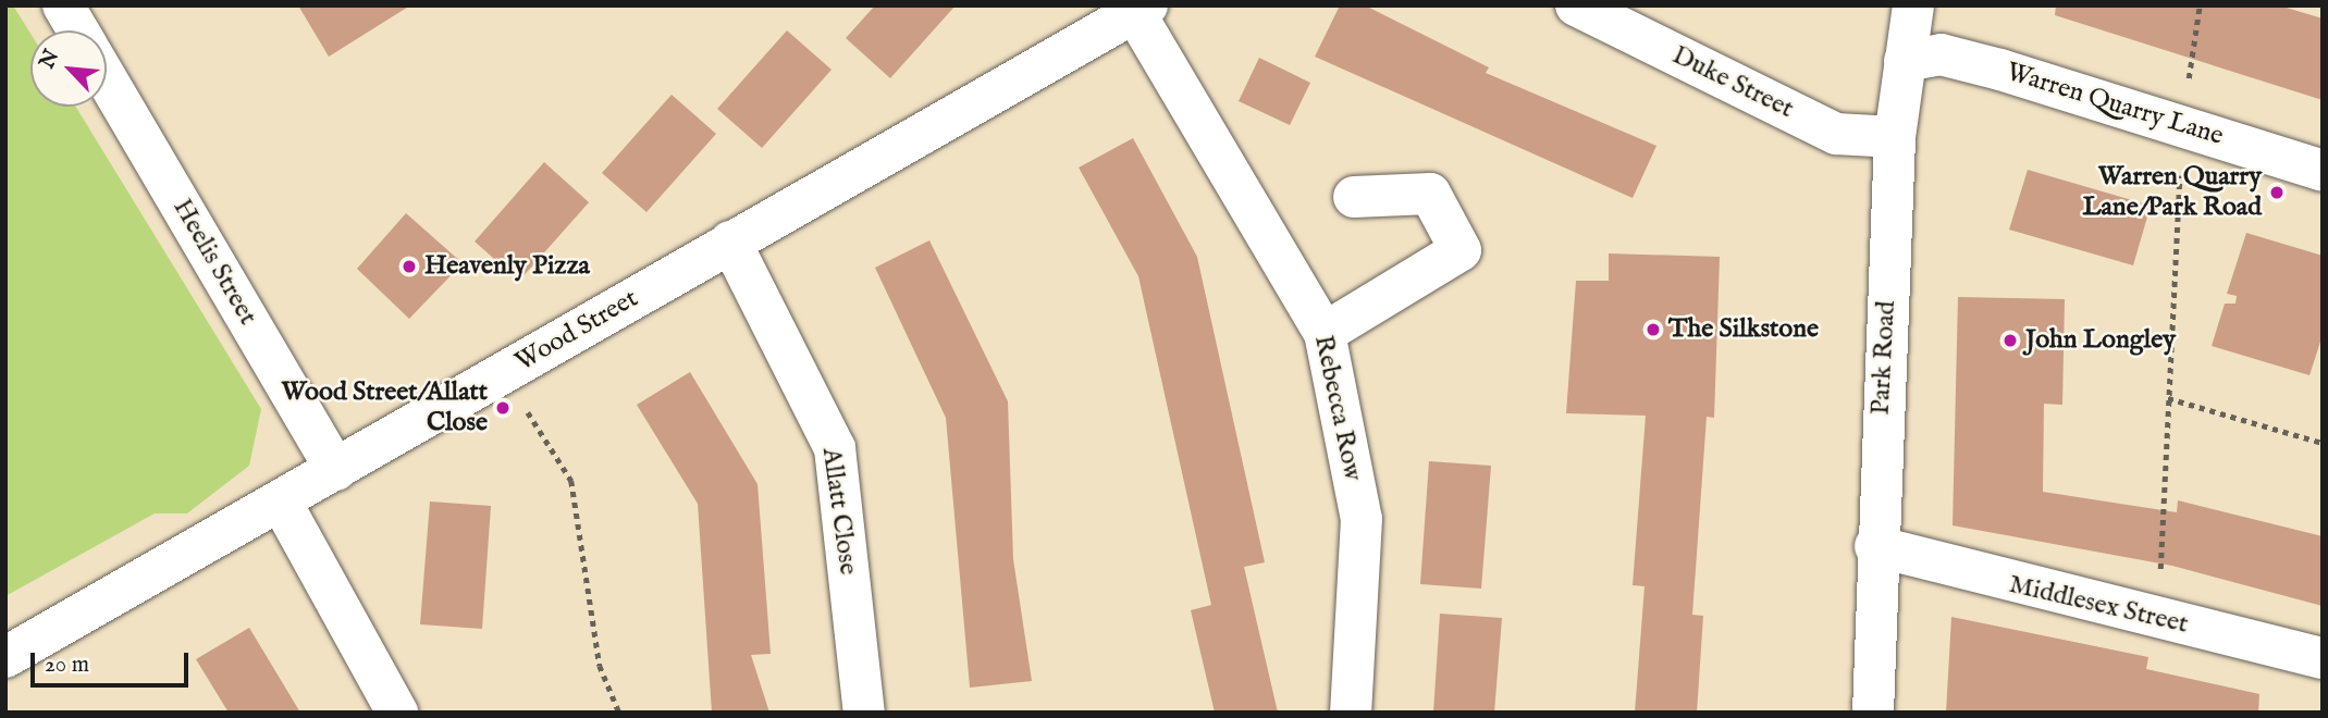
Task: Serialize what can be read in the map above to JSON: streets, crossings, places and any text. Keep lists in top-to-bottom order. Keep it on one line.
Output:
{"streets":{"main road":["Duke Street","Warren Quarry Lane","Heelis Street","Wood Street","Park Road","Rebecca Row","Allatt Close","Middlesex Street"]},"crossings":[["Duke Street","Park Road"],["Warren Quarry Lane","Park Road"],["Heelis Street","Wood Street"],["Wood Street","Rebecca Row"],["Wood Street","Allatt Close"],["Park Road","Middlesex Street"]],"places":["Warren Quarry Lane/Park Road","Heavenly Pizza","The Silkstone","John Longley","Wood Street/Allatt Close"],"scale_bar":"20 m","north":"top left"}
